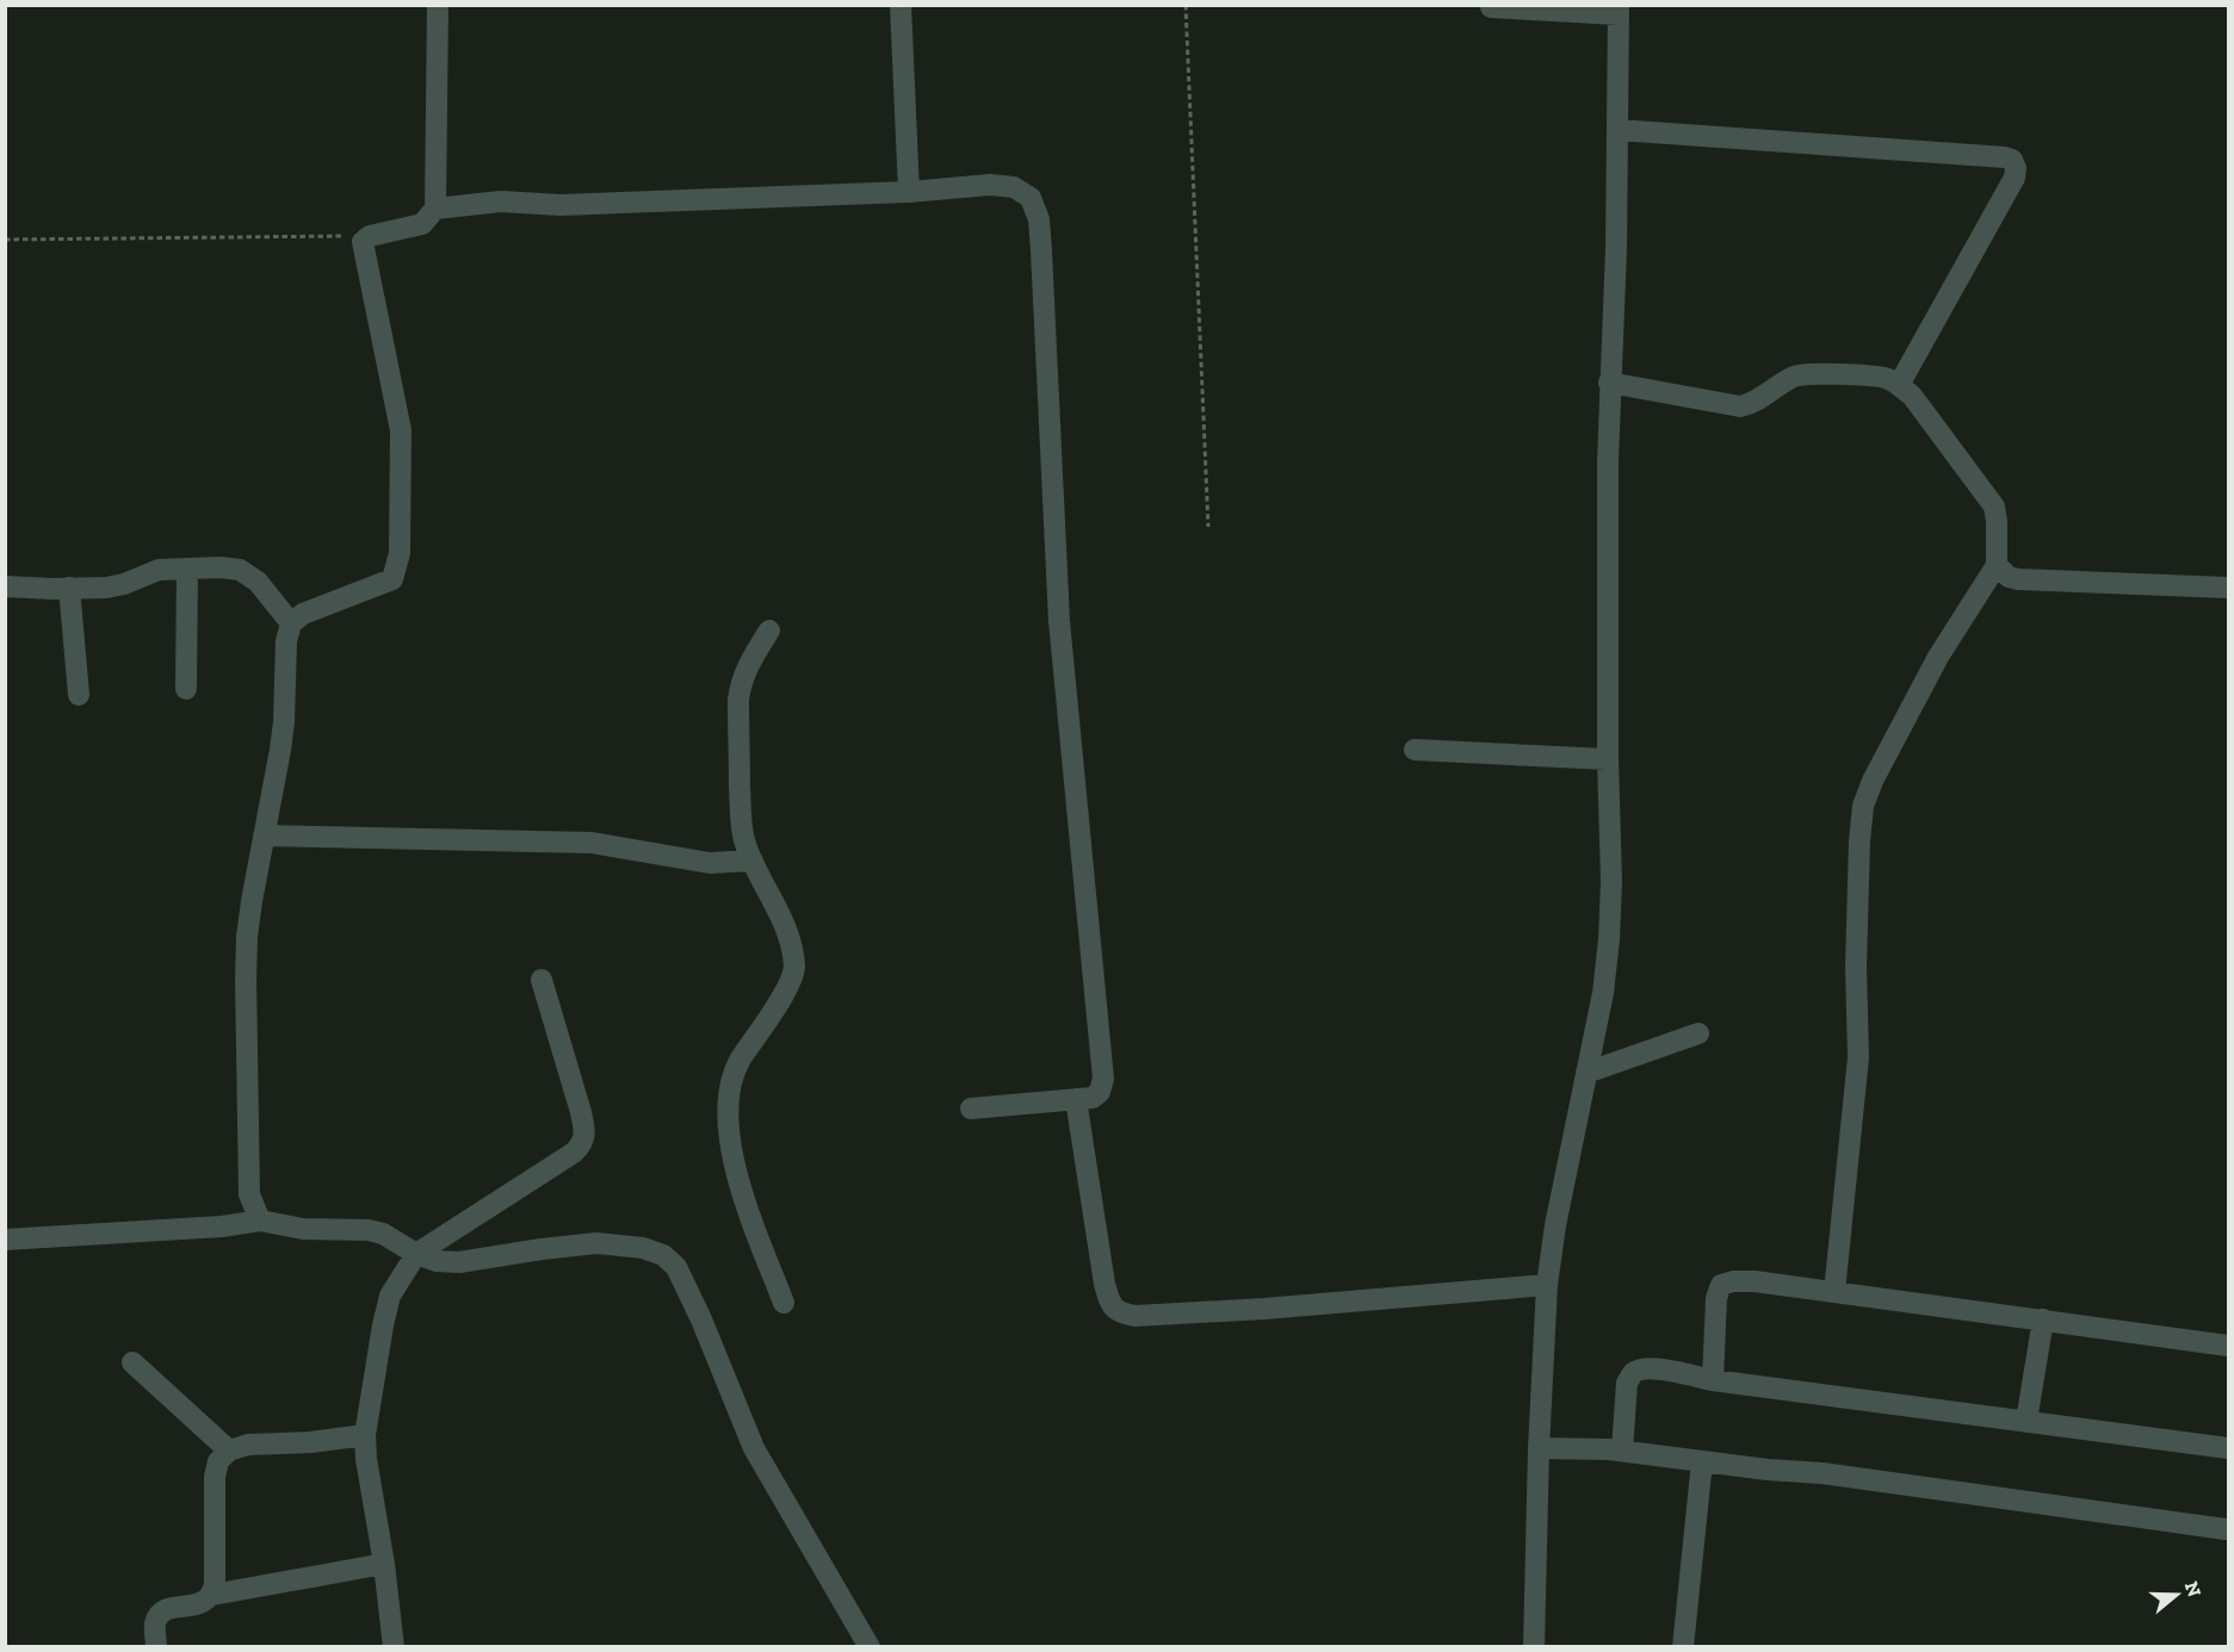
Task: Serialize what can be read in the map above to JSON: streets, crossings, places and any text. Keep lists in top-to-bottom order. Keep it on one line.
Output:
{"north":"right"}
